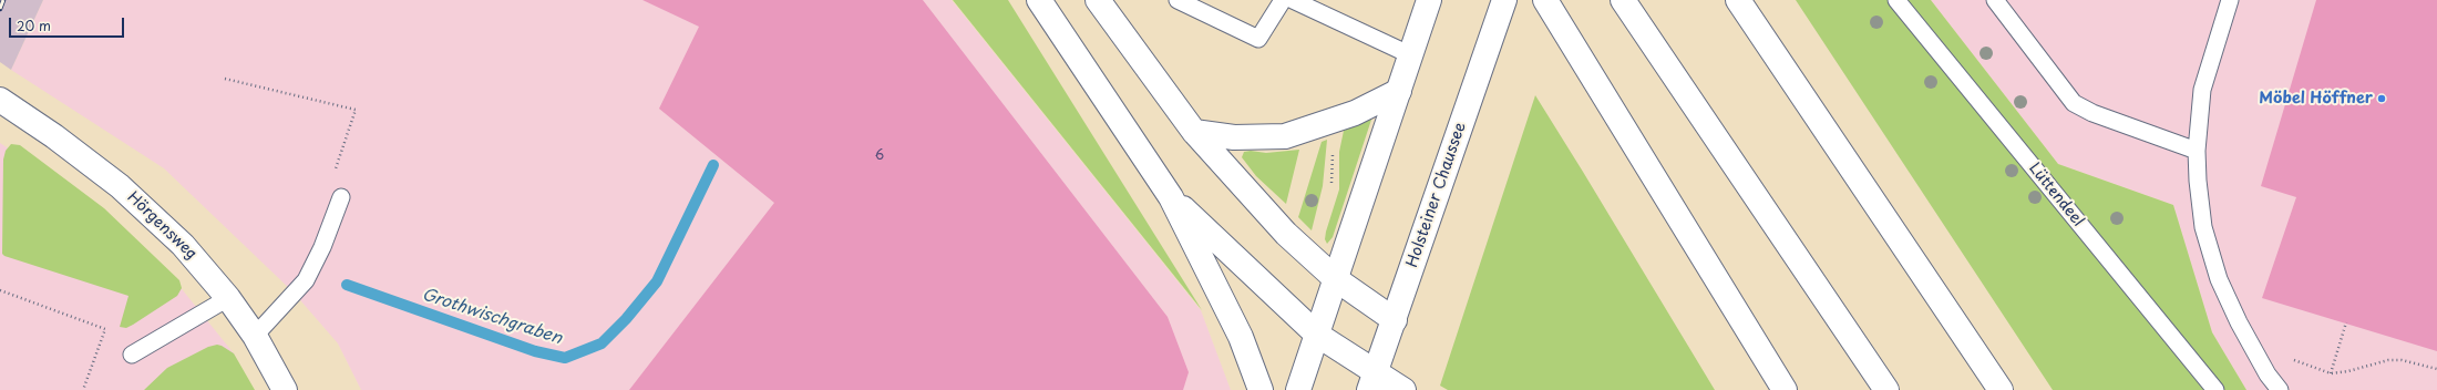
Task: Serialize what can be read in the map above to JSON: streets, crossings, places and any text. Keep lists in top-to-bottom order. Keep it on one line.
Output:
{"streets":{"main road":["Holsteiner Chaussee","Hörgensweg"],"lane":["Lüttendeel"]},"water":["Grothwischgraben"],"places":["Möbel Höffner"],"house_numbers":["6"],"scale_bar":"20 m"}
